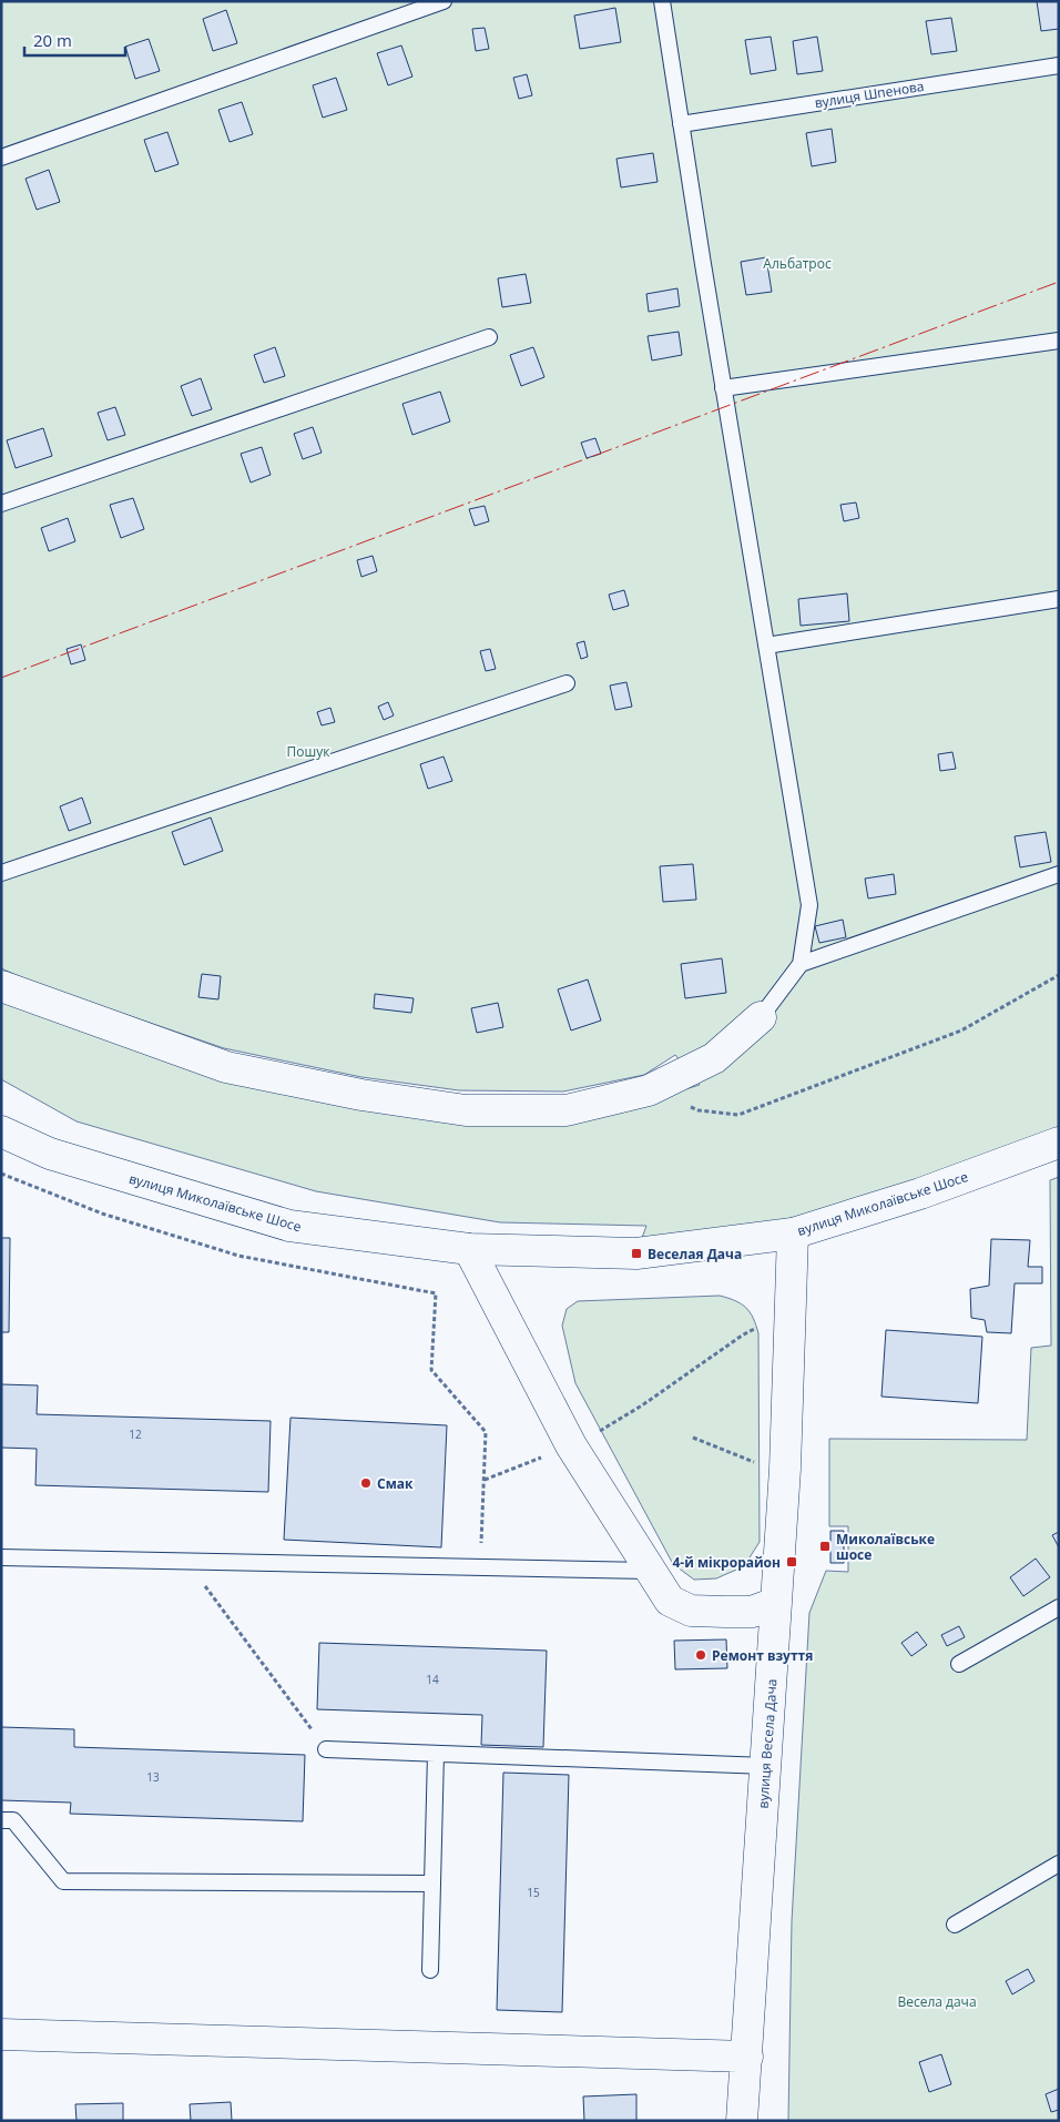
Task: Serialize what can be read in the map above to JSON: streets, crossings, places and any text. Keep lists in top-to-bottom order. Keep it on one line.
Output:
{"streets":{"street":["вулиця Миколаївське Шосе","вулиця Весела Дача"],"lane":["вулиця Шпенова"]},"crossings":[["вулиця Миколаївське Шосе","вулиця Весела Дача"]],"parks":["Альбатрос","Пошук","Весела дача"],"places":{"transit":["Веселая Дача","Миколаївське шосе","4-й мікрорайон"],"other":["Смак","Ремонт взуття"]},"house_numbers":["12","14","13","15"],"scale_bar":"20 m"}
